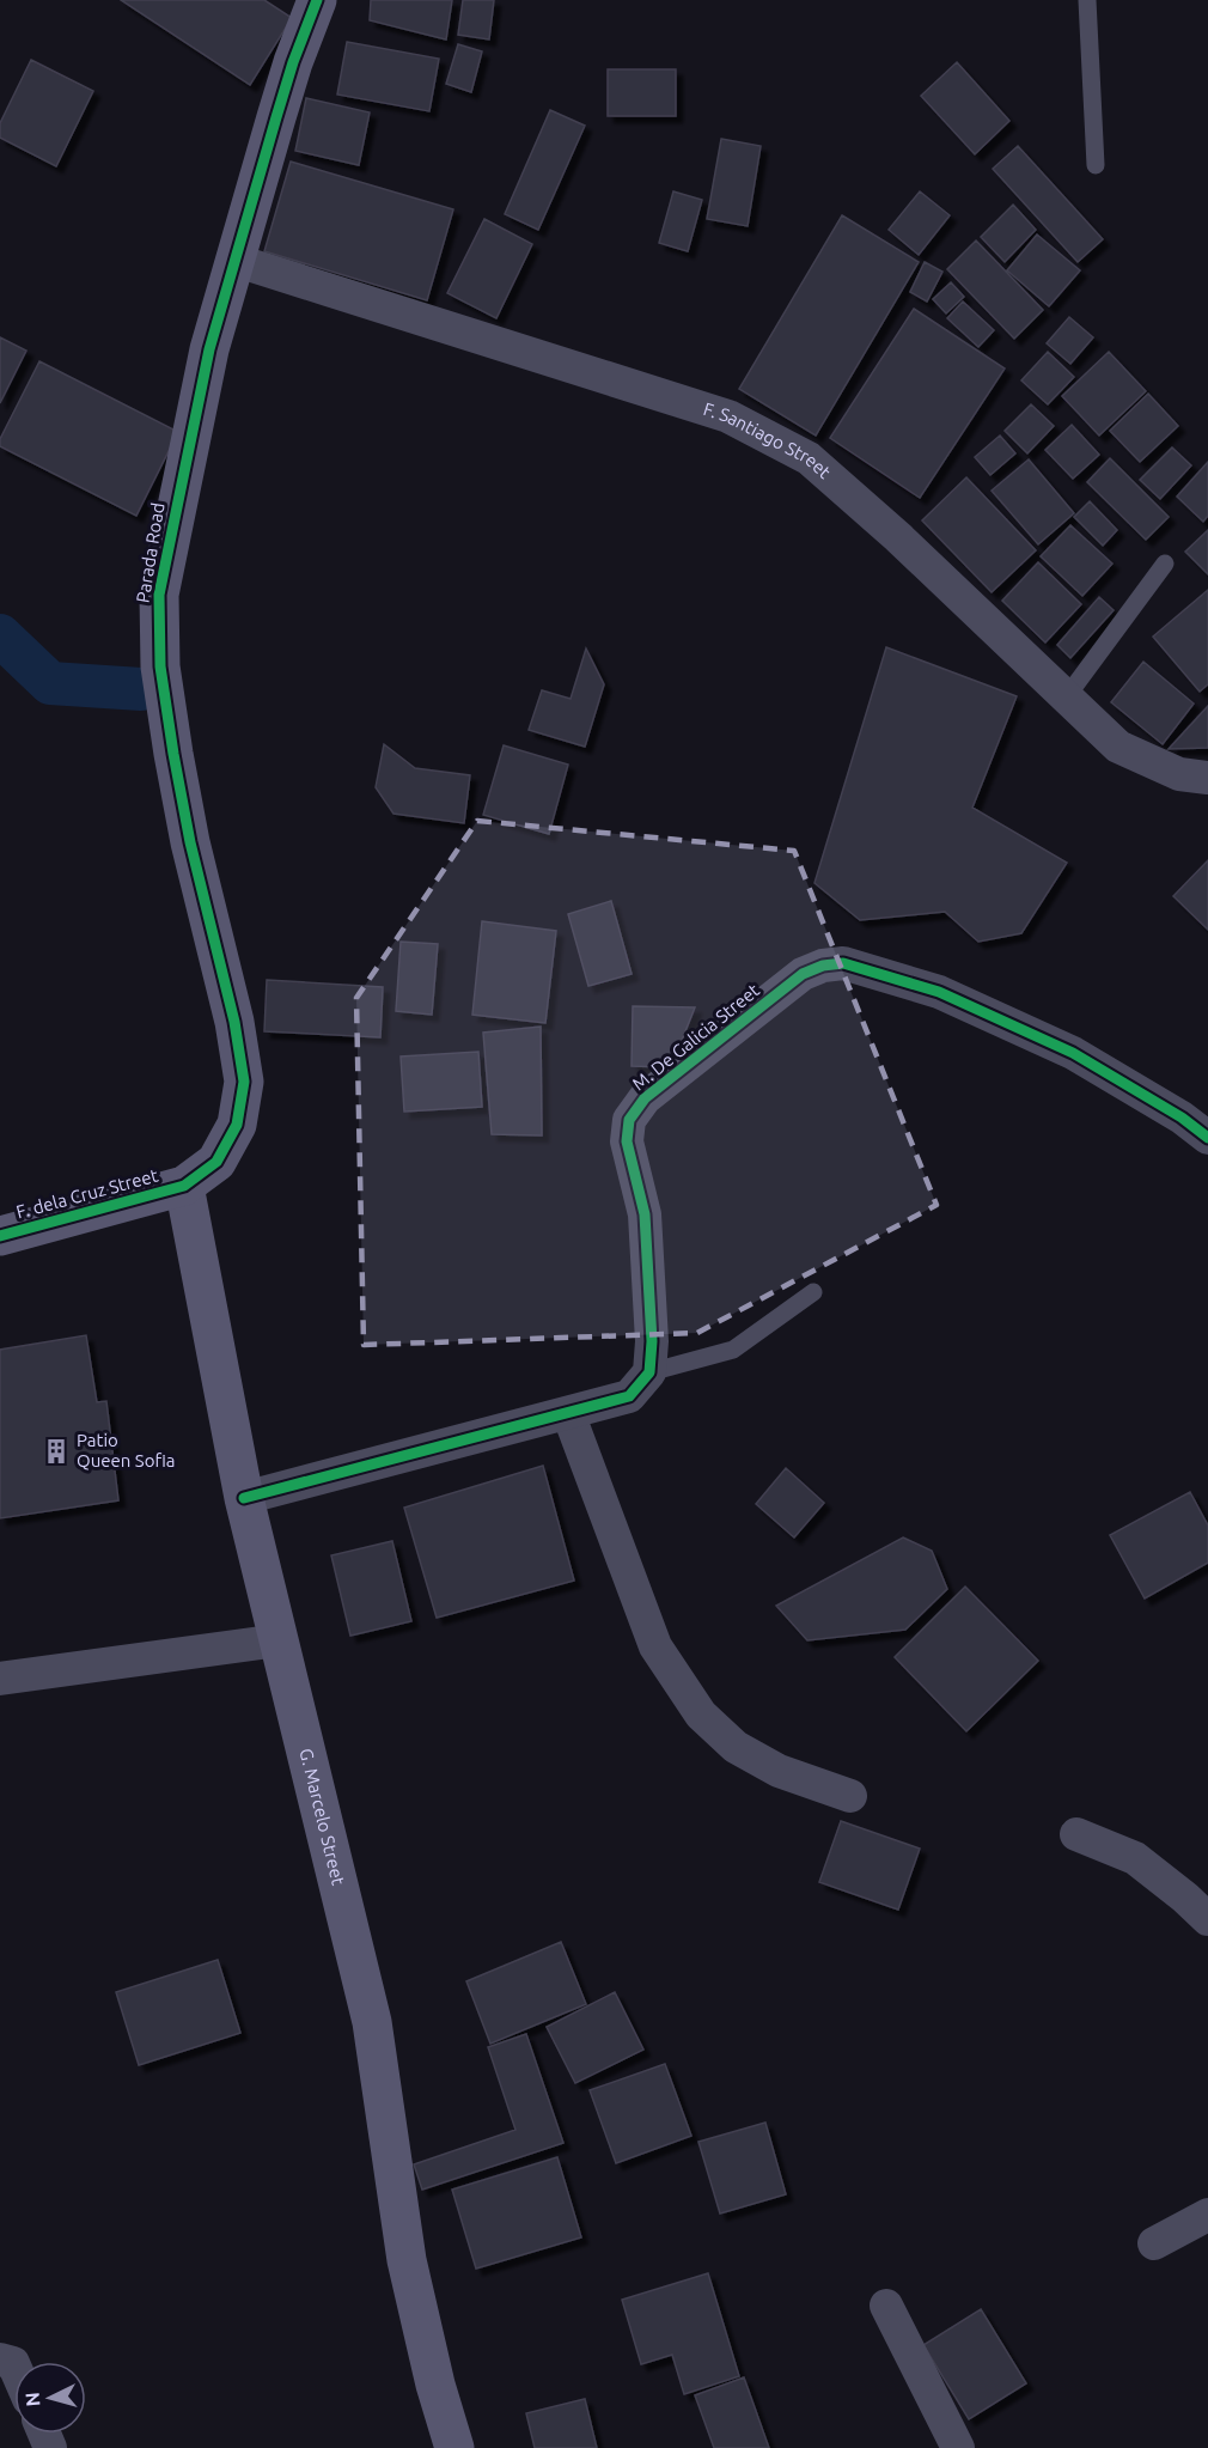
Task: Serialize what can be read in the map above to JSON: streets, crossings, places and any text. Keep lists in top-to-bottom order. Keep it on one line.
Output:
{"streets":{"street":["F. Santiago Street","Parada Road","M. De Galicia Street","F. dela Cruz Street","G. Marcelo Street"]},"crossings":[["F. Santiago Street","Parada Road"],["Parada Road","F. dela Cruz Street"],["Parada Road","G. Marcelo Street"],["F. dela Cruz Street","G. Marcelo Street"]],"places":{"building":["Patio Queen Sofia"]},"north":"left"}
